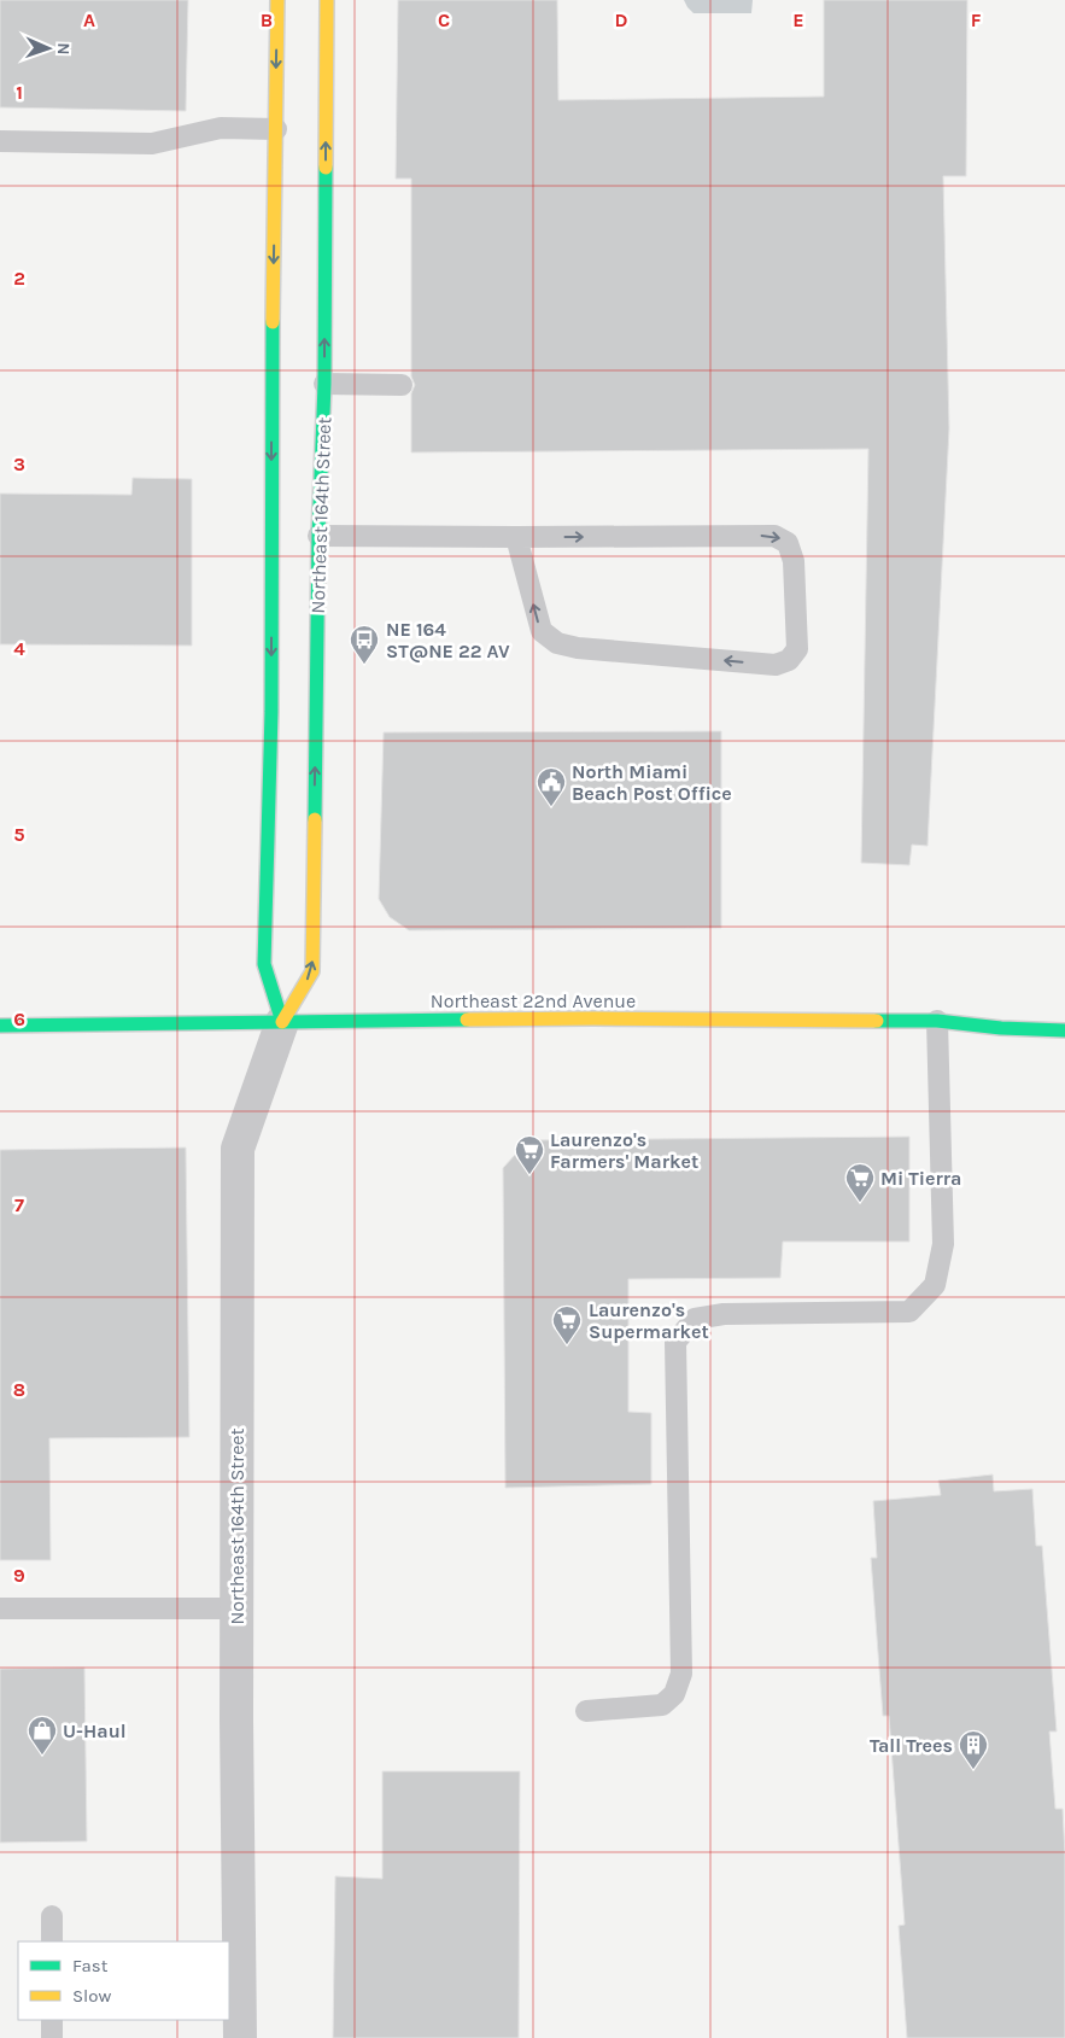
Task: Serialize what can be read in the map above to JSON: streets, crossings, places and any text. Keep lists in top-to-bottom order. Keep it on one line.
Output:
{"streets":{"street":["Northeast 164th Street","Northeast 22nd Avenue"]},"crossings":[["Northeast 164th Street","Northeast 22nd Avenue"]],"places":{"bus stop":["NE 164 ST@NE 22 AV"],"public building":["North Miami Beach Post Office"],"supermarket":["Laurenzo's Farmers' Market","Mi Tierra","Laurenzo's Supermarket"],"shop":["U-Haul"],"building":["Tall Trees"]},"legend":["Fast","Slow"],"north":"right","grid":{"columns":["A","B","C","D","E","F"],"rows":["1","2","3","4","5","6","7","8","9"]}}
